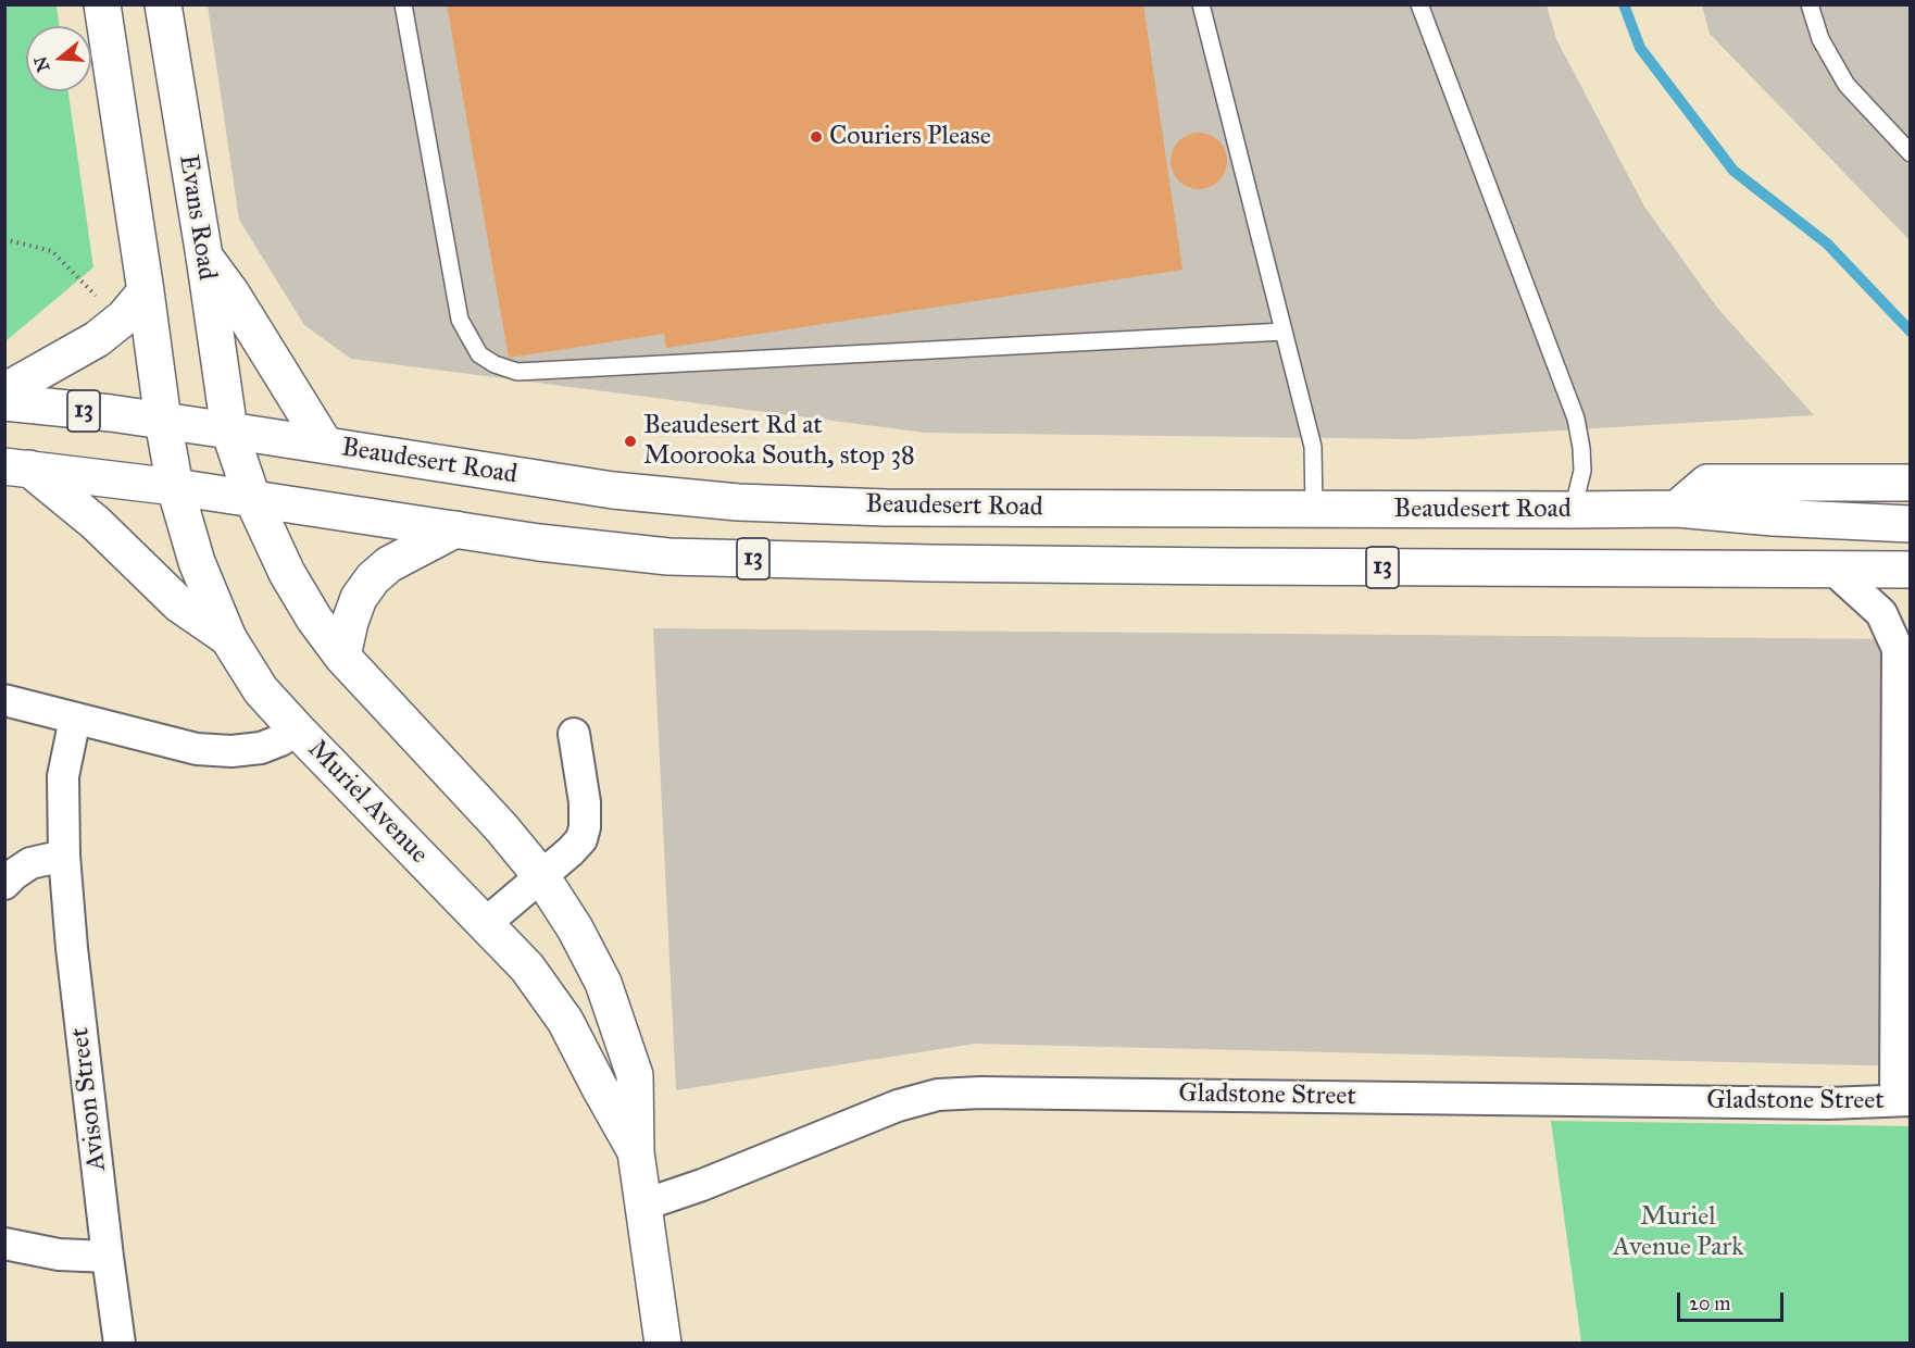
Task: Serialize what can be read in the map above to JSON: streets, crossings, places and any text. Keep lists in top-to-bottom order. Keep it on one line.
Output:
{"streets":{"main road":["Evans Road","13","Beaudesert Road","Muriel Avenue"],"street":["Gladstone Street","Avison Street"]},"crossings":[["Evans Road","Beaudesert Road"],["Evans Road","Muriel Avenue"],["13","Muriel Avenue"],["Beaudesert Road","Muriel Avenue"],["Muriel Avenue","Gladstone Street"]],"parks":["Muriel Avenue Park"],"places":["Couriers Please","Beaudesert Rd at Moorooka South, stop 38"],"scale_bar":"20 m","north":"left"}
